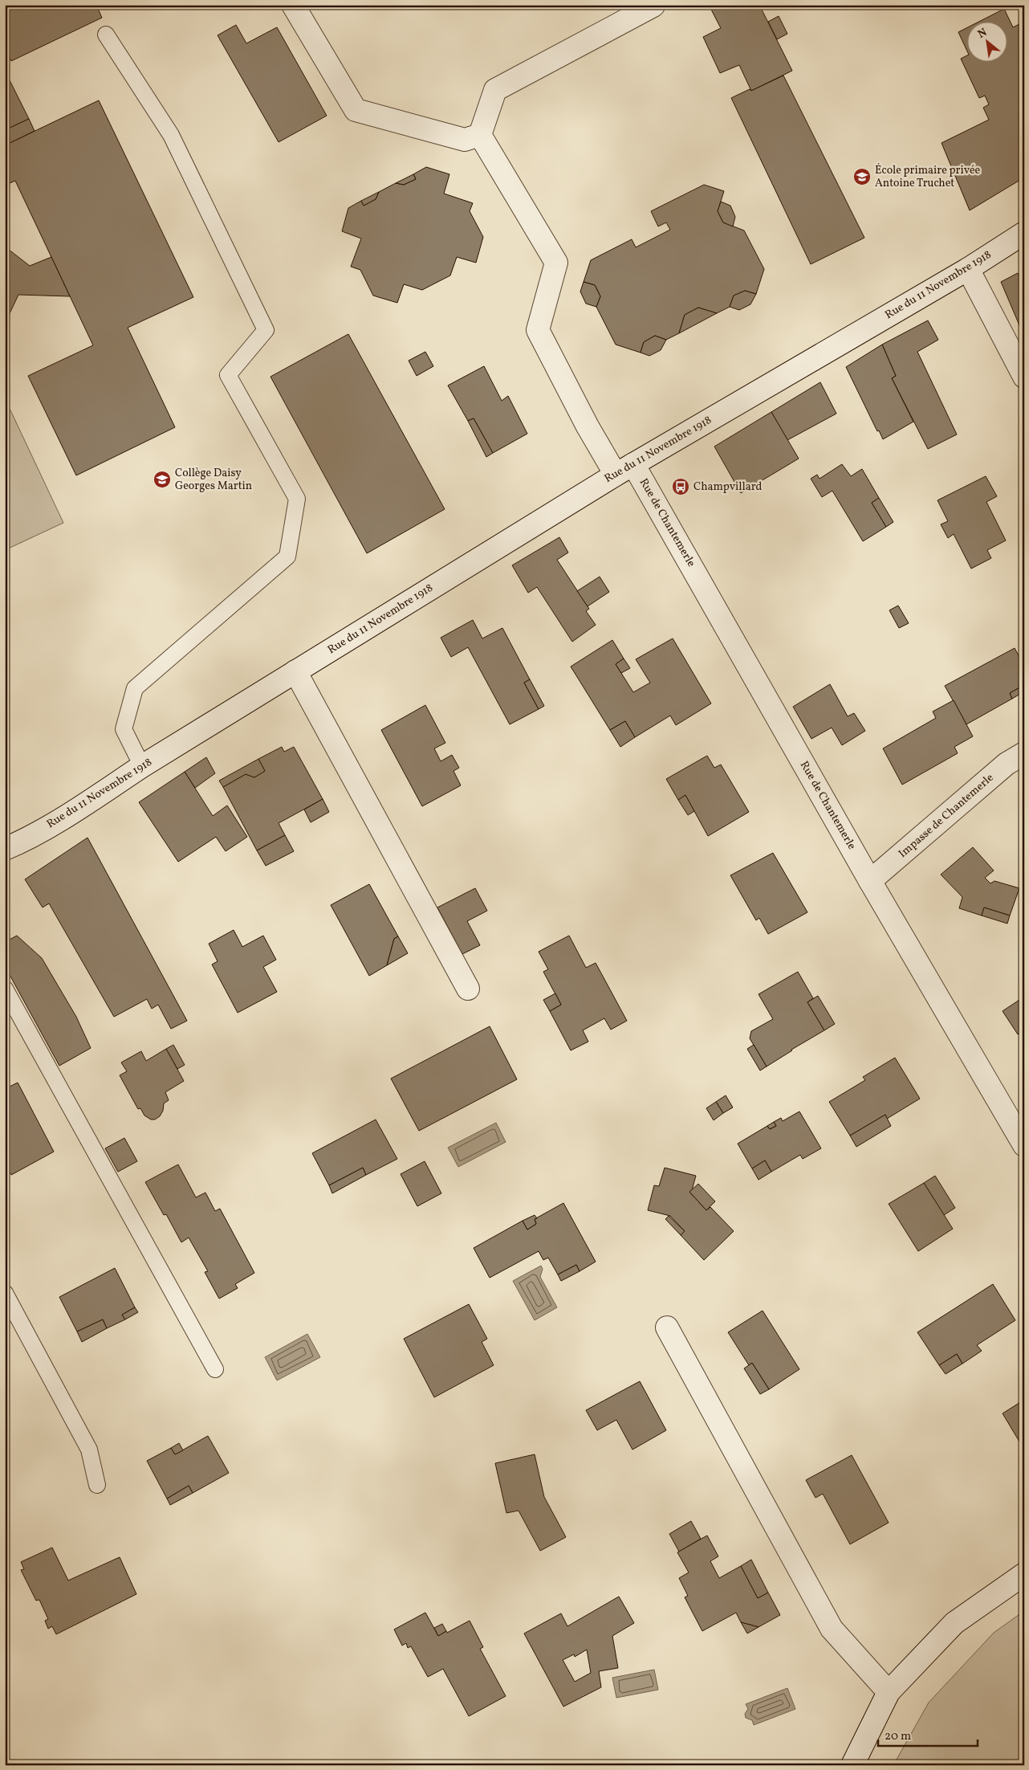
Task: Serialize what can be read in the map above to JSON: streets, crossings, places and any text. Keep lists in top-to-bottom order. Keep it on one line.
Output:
{"streets":{"street":["Rue du 11 Novembre 1918","Rue de Chantemerle","Impasse de Chantemerle"]},"crossings":[["Rue du 11 Novembre 1918","Rue de Chantemerle"],["Rue de Chantemerle","Impasse de Chantemerle"]],"places":{"school or university":["École primaire privée Antoine Truchet","Collège Daisy Georges Martin"],"bus stop":["Champvillard"]},"scale_bar":"20 m","north":"top left"}
